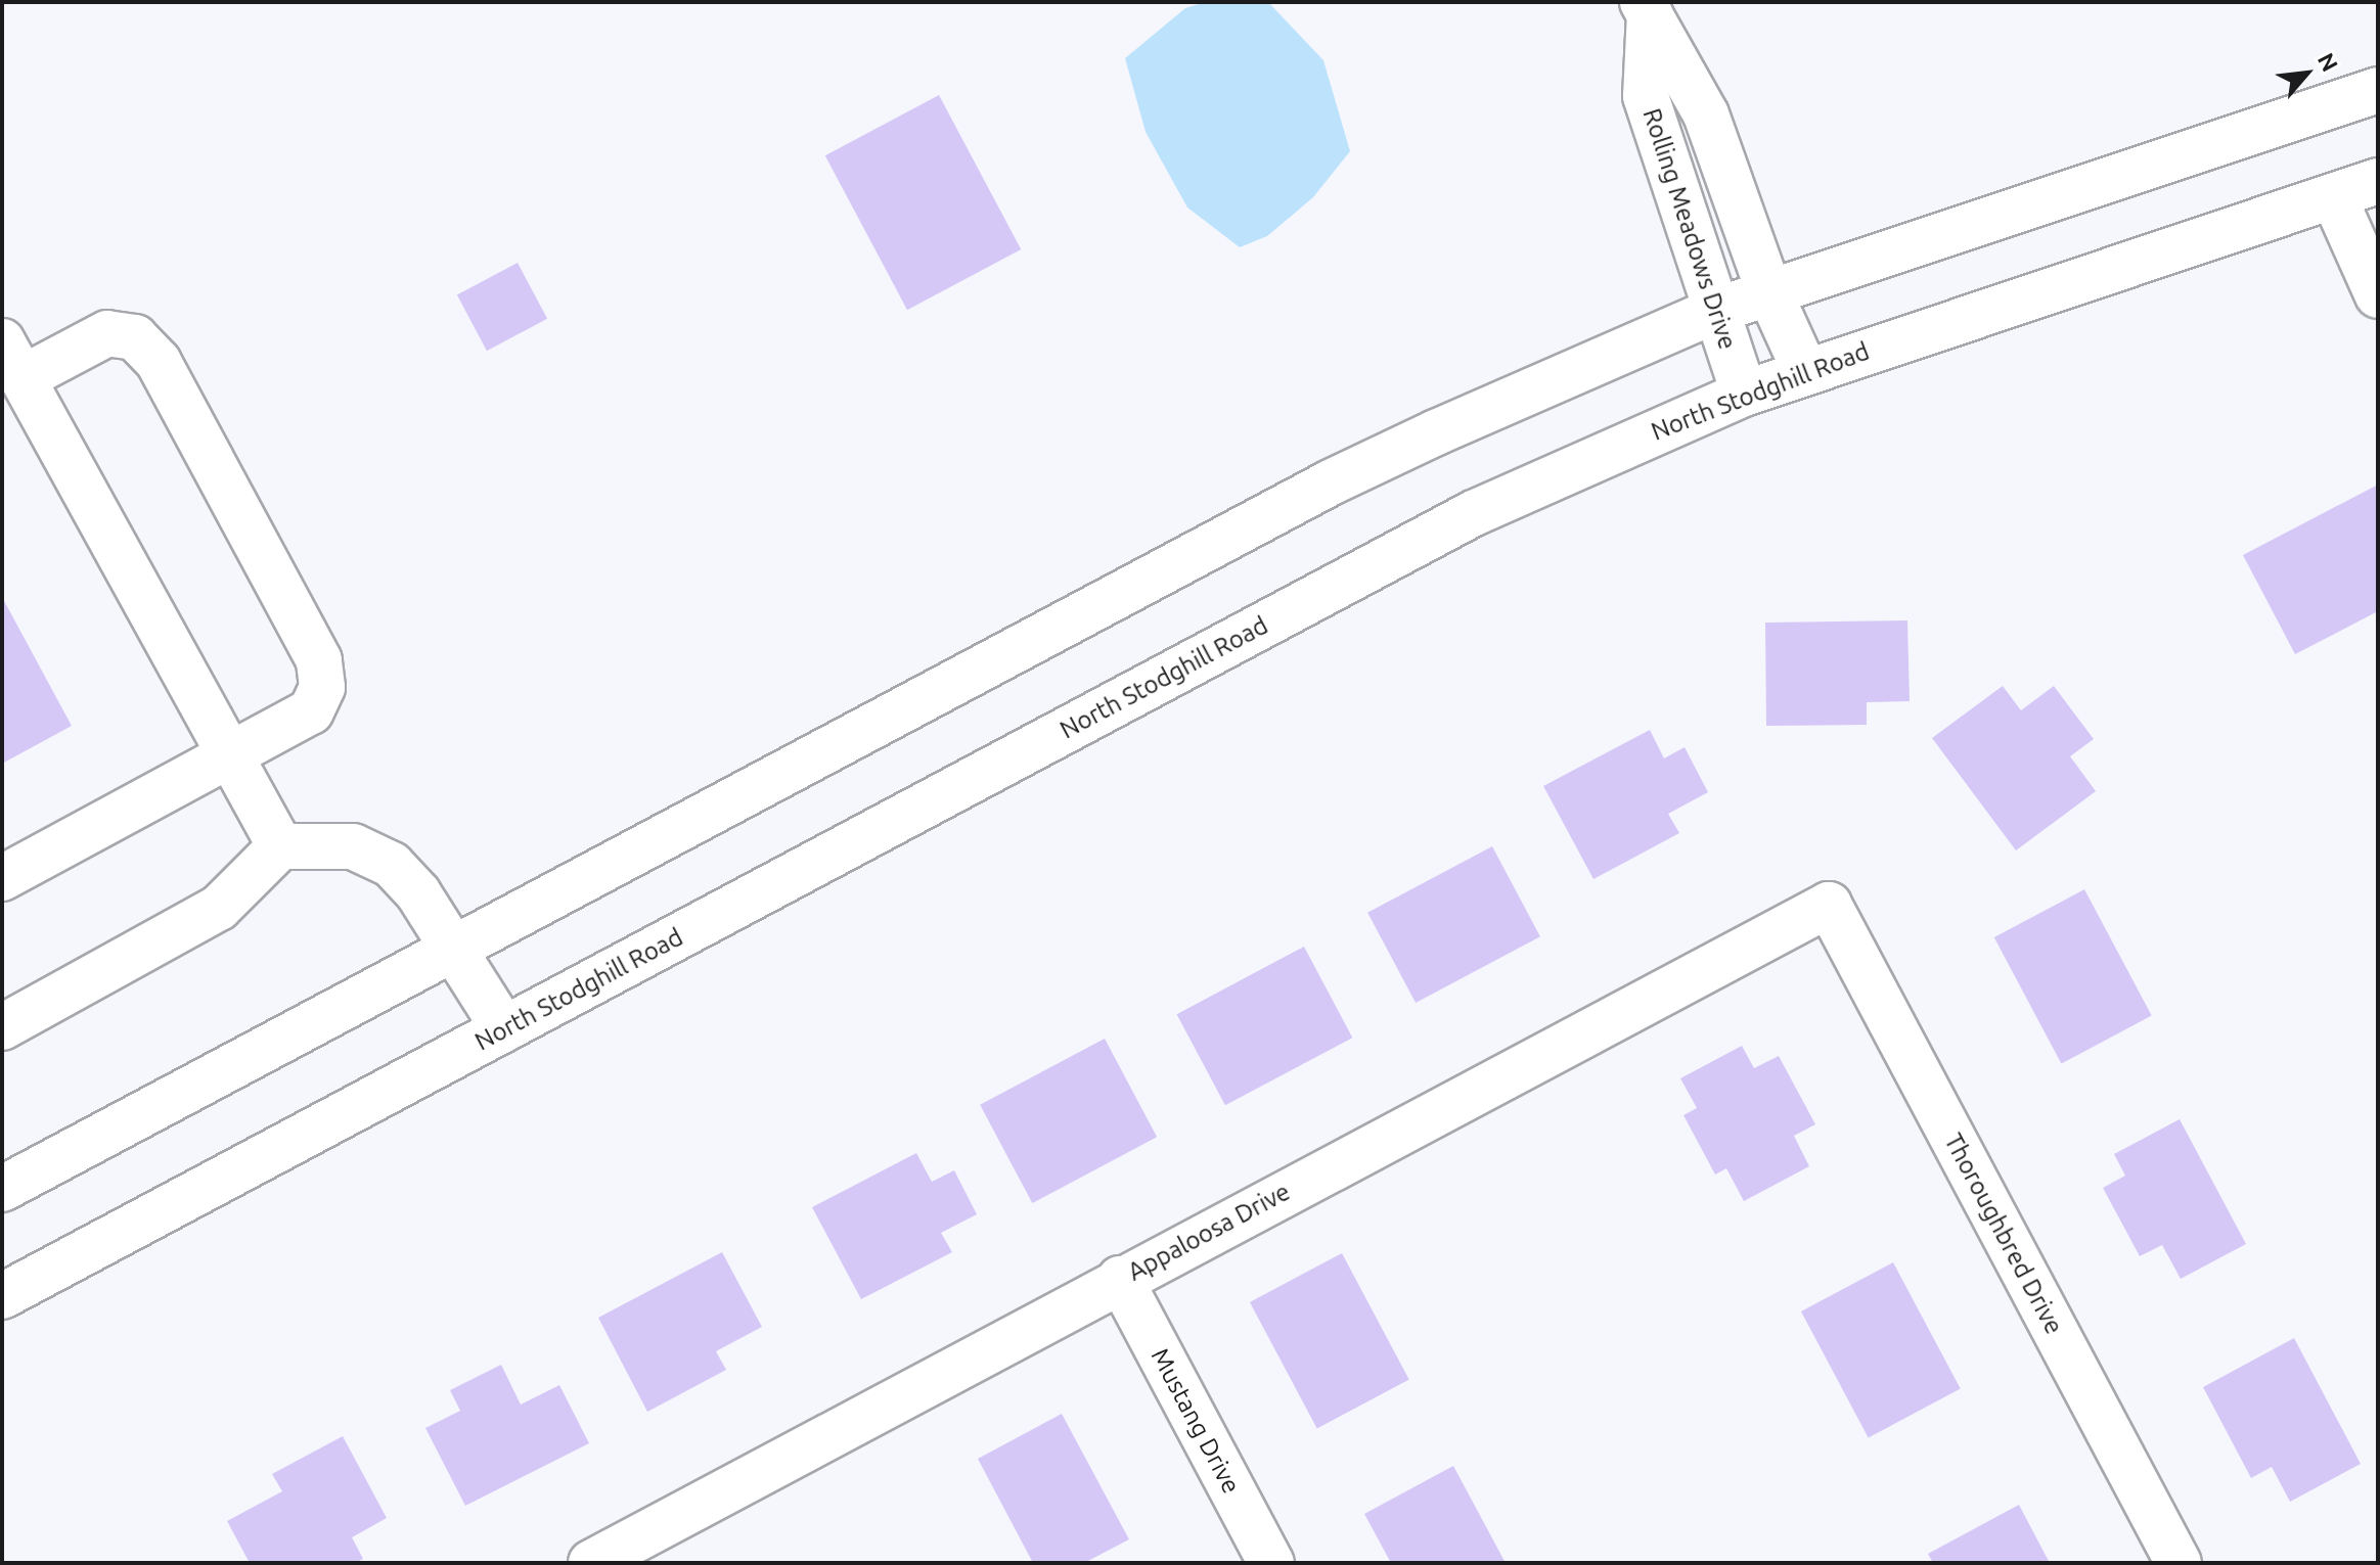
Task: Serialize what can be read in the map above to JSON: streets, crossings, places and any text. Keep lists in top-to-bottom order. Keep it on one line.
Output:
{"streets":{"main road":["Rolling Meadows Drive","North Stodghill Road","Appaloosa Drive","Thoroughbred Drive","Mustang Drive"]},"crossings":[["Rolling Meadows Drive","North Stodghill Road"],["Appaloosa Drive","Thoroughbred Drive"],["Appaloosa Drive","Mustang Drive"]],"north":"top right"}
